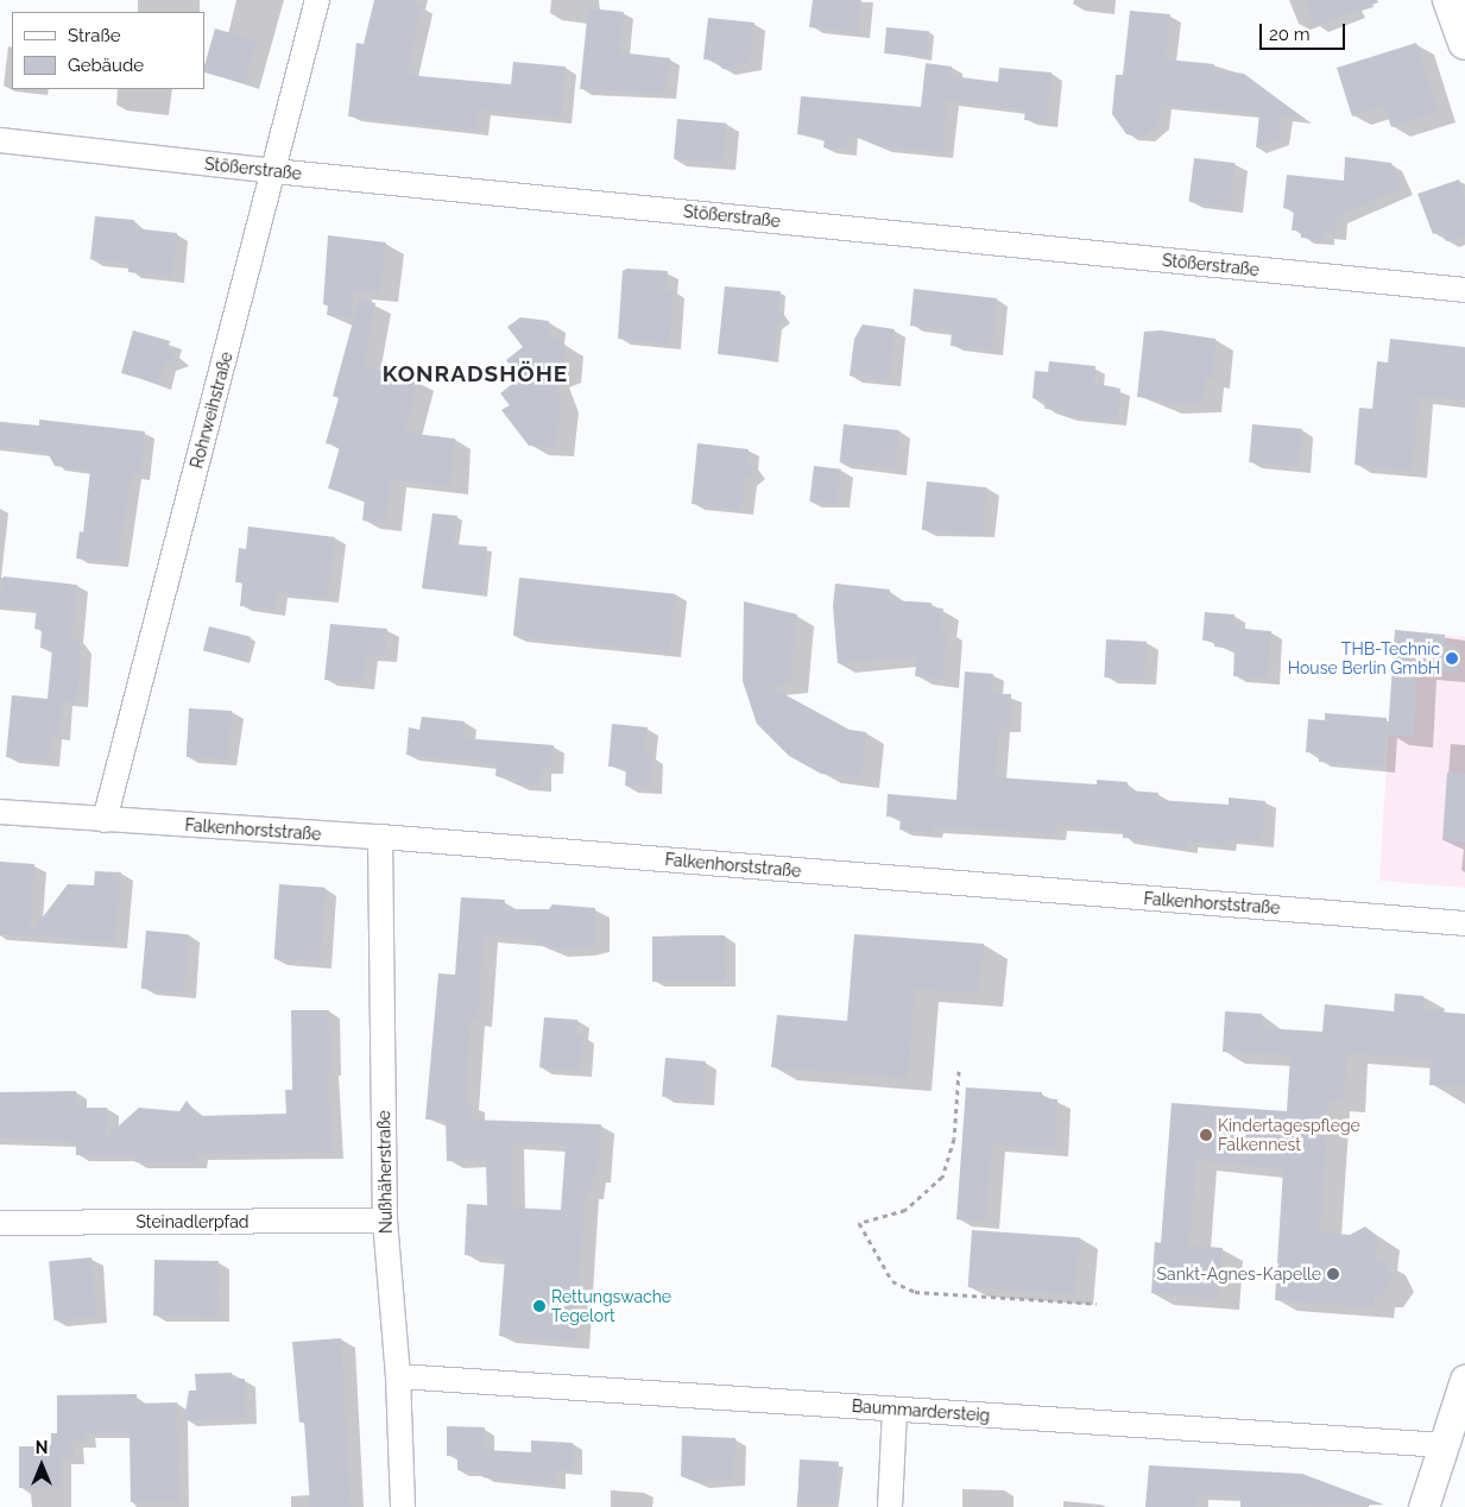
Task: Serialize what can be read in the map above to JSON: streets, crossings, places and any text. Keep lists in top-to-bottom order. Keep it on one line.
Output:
{"streets":{"street":["Stößerstraße","Rohrweihstraße","Falkenhorststraße","Nußhäherstraße","Steinadlerpfad","Baummardersteig"]},"crossings":[["Stößerstraße","Rohrweihstraße"],["Rohrweihstraße","Falkenhorststraße"],["Falkenhorststraße","Nußhäherstraße"],["Nußhäherstraße","Steinadlerpfad"],["Nußhäherstraße","Baummardersteig"]],"districts":["KONRADSHÖHE"],"places":["THB-Technic House Berlin GmbH","Kindertagespflege Falkennest","Sankt-Agnes-Kapelle","Rettungswache Tegelort"],"legend":["Straße","Gebäude"],"scale_bar":"20 m","north":"top"}
